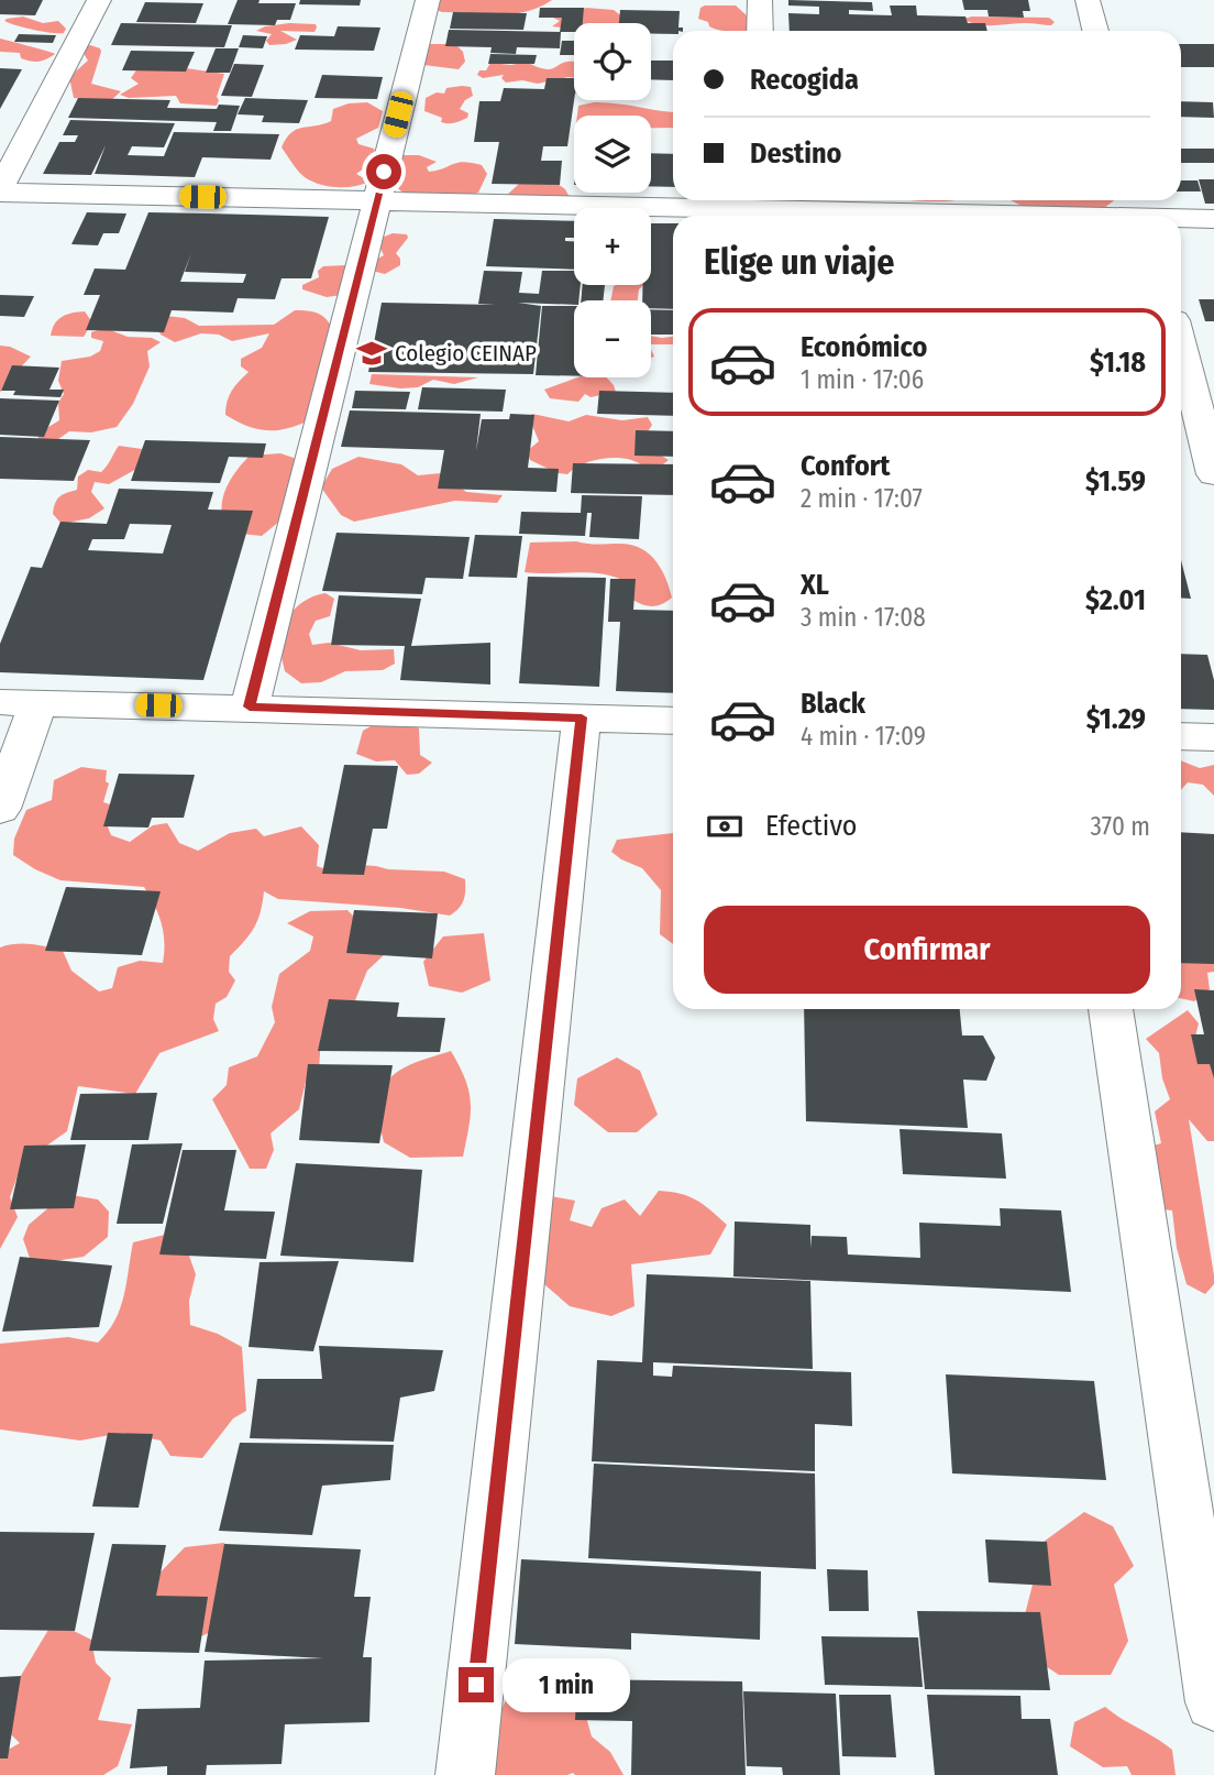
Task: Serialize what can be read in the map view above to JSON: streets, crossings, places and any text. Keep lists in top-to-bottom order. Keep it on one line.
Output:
{"places":{"school or university":["Colegio CEINAP"]},"page":{"map_buttons":["+","−"],"banner":["Recogida","Destino"],"heading":"Elige un viaje","list":[{"name":"Económico","note":"1 min · 17:06","value":"$1.18"},{"name":"Confort","note":"2 min · 17:07","value":"$1.59"},{"name":"XL","note":"3 min · 17:08","value":"$2.01"},{"name":"Black","note":"4 min · 17:09","value":"$1.29"}],"pay":["Efectivo","370 m"],"buttons":"Confirmar","bubble":"1 min"}}
